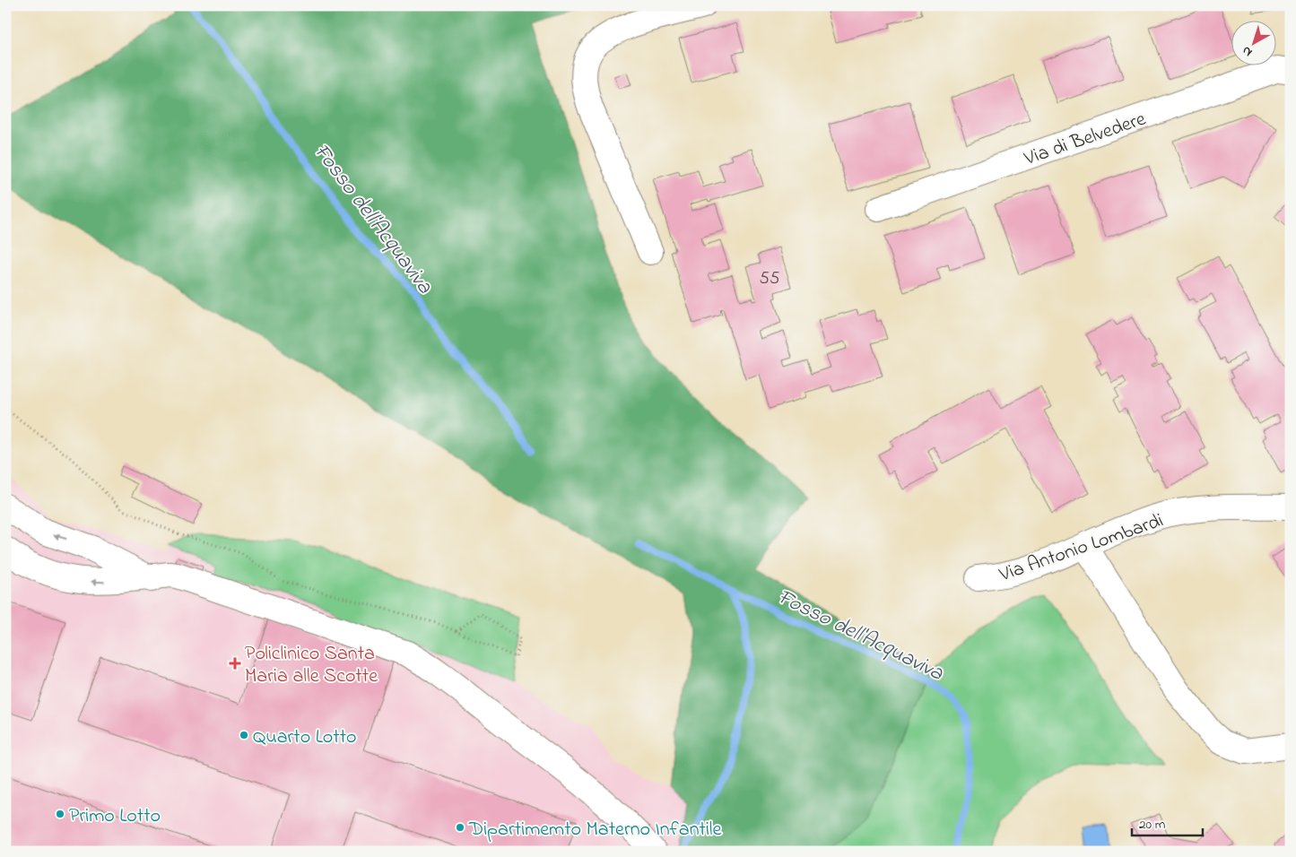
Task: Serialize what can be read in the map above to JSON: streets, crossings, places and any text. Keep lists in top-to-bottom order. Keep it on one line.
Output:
{"streets":{"street":["Via di Belvedere","Via Antonio Lombardi"]},"water":["Fosso dell'Acquaviva"],"places":{"health":["Policlinico Santa Maria alle Scotte"],"other":["Quarto Lotto","Primo Lotto","Dipartimemto Materno Infantile"]},"house_numbers":["55"],"scale_bar":"20 m","north":"bottom left"}
